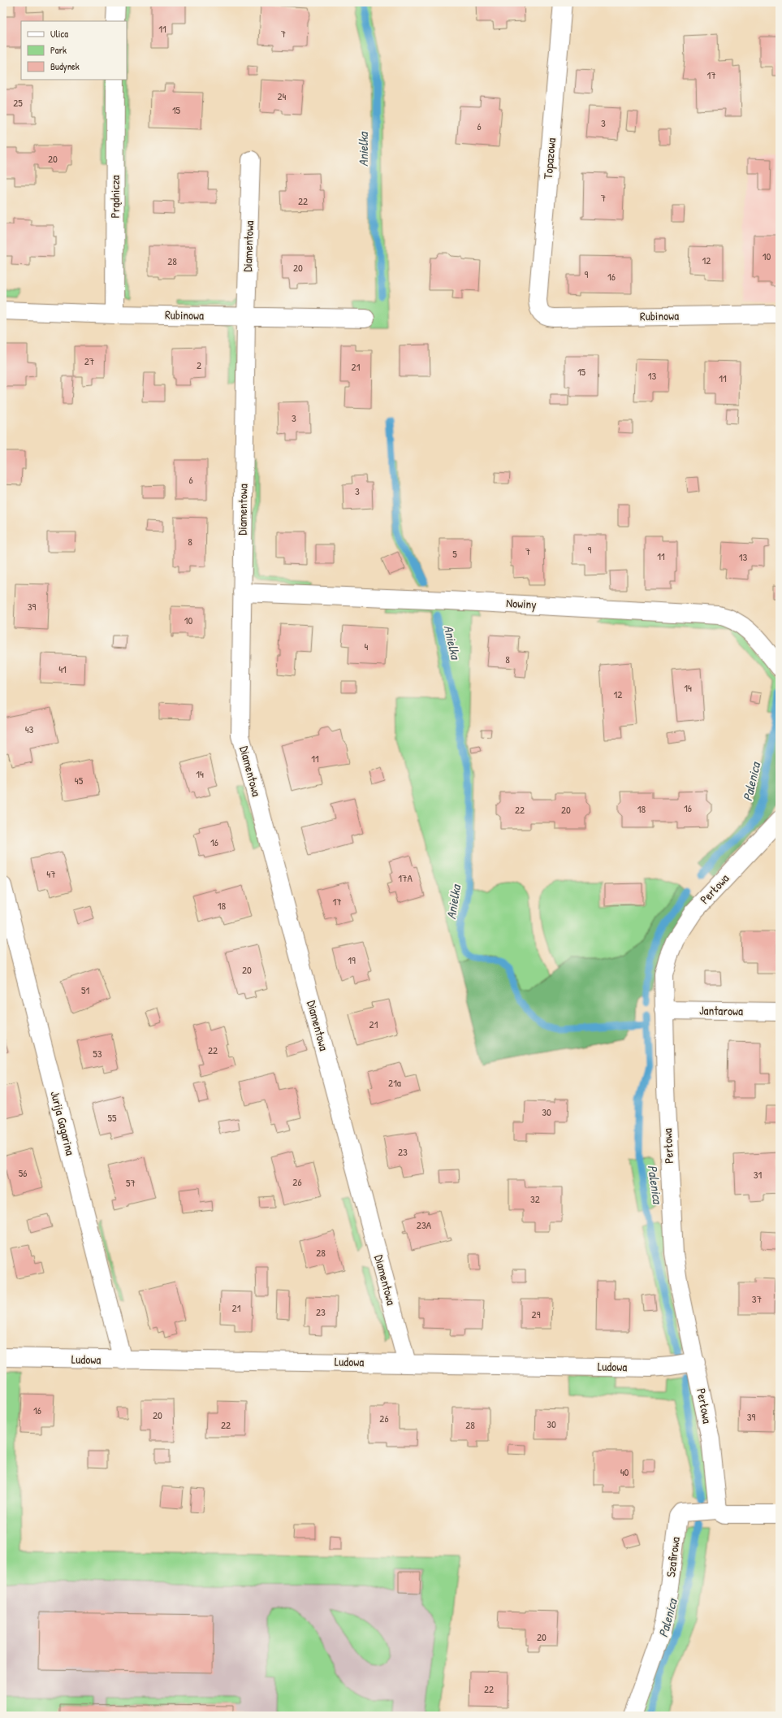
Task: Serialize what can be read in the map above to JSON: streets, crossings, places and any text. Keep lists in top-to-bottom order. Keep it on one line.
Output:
{"streets":{"street":["Topazowa","Prądnicza","Diamentowa","Rubinowa","Nowiny","Perłowa","Jantarowa","Jurija Gagarina","Ludowa","Szafirowa"]},"crossings":[["Topazowa","Rubinowa"],["Prądnicza","Rubinowa"],["Diamentowa","Rubinowa"],["Diamentowa","Nowiny"],["Diamentowa","Ludowa"],["Perłowa","Jantarowa"],["Perłowa","Ludowa"],["Perłowa","Szafirowa"],["Jurija Gagarina","Ludowa"]],"water":["Anielka","Palenica"],"house_numbers":["11","7","17","24","25","15","3","6","20","7","22","10","12","28","20","9","16","27","2","21","15","13","11","3","6","3","8","9","7","5","11","13","39","10","4","8","41","14","12","43","11","14","45","16","18","22","20","16","47","17A","17","18","19","20","51","21","22","53","21a","30","55","23","56","31","26","57","32","23A","28","37","21","23","29","16","20","39","26","30","22","28","40","20","22"],"legend":["Ulica","Park","Budynek"]}
